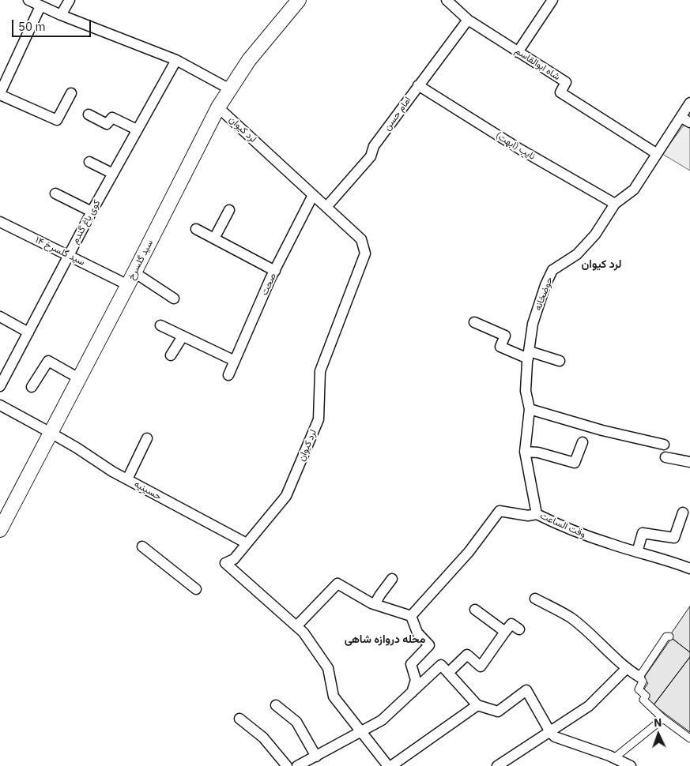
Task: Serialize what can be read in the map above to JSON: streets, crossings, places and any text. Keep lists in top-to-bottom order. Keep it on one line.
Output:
{"streets":{"main road":["سید گلسرخ"],"street":["شاه ابوالقاسم","امام حسن","لرد کیوان","نایب (ابهت)","کوی باغ گندم","سید گلسرخ ۱۴","صحت","حوضخانه","حسینیه","وقت الساعت"]},"crossings":[["شاه ابوالقاسم","امام حسن"],["شاه ابوالقاسم","حوضخانه"],["امام حسن","لرد کیوان"],["امام حسن","نایب (ابهت)"],["لرد کیوان","سید گلسرخ"],["لرد کیوان","صحت"],["لرد کیوان","حسینیه"],["نایب (ابهت)","حوضخانه"],["کوی باغ گندم","سید گلسرخ ۱۴"],["سید گلسرخ ۱۴","سید گلسرخ"],["سید گلسرخ","حسینیه"],["حوضخانه","وقت الساعت"]],"districts":["لرد کیوان","محله دروازه شاهی"],"scale_bar":"50 m","north":"top"}
